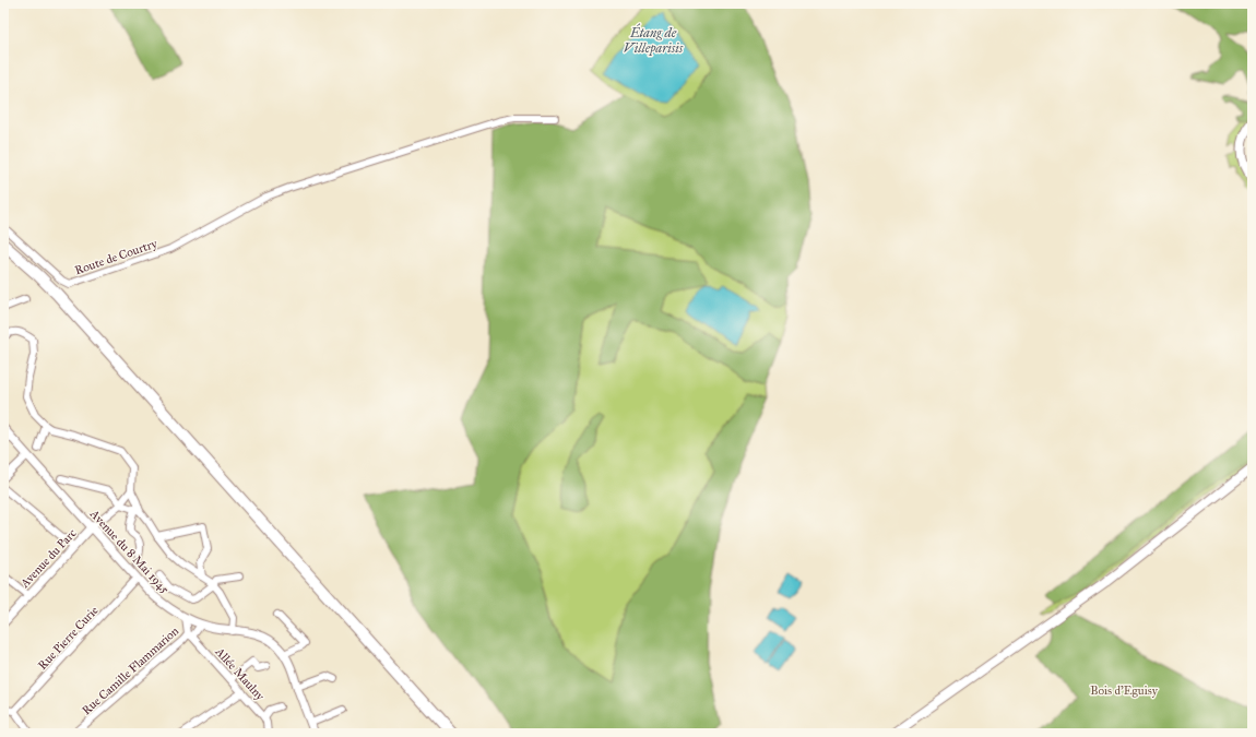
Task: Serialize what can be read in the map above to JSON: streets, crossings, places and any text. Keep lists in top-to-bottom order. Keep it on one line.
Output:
{"streets":{"street":["Route de Courtry","Avenue du 8 Mai 1945","Avenue du Parc","Rue Pierre Curie","Rue Camille Flammarion","Allée Maulny"]},"crossings":[["Avenue du 8 Mai 1945","Avenue du Parc"],["Avenue du 8 Mai 1945","Rue Pierre Curie"],["Avenue du 8 Mai 1945","Rue Camille Flammarion"],["Rue Camille Flammarion","Allée Maulny"]],"water":["Étang de Villeparisis"],"parks":["Bois d'Eguisy"]}
